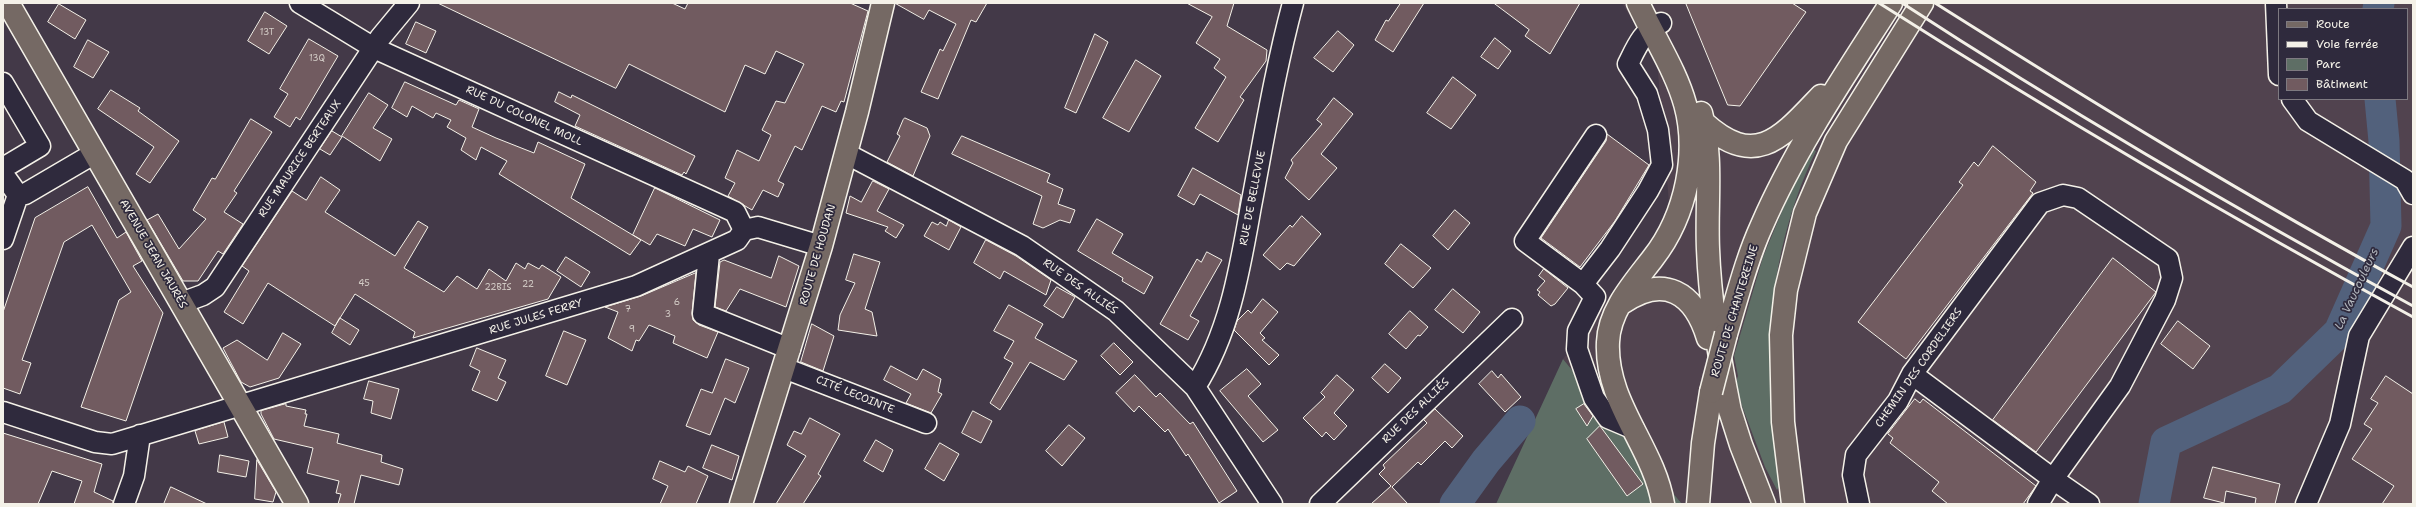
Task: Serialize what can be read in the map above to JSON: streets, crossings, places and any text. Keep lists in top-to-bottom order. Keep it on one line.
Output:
{"streets":{"main road":["AVENUE JEAN JAURÈS","ROUTE DE HOUDAN","ROUTE DE CHANTEREINE"],"street":["RUE DU COLONEL MOLL","RUE MAURICE BERTEAUX","RUE DE BELLEVUE","RUE DES ALLIÉS","RUE JULES FERRY","CHEMIN DES CORDELIERS","CITÉ LECOINTE"]},"crossings":[["RUE DU COLONEL MOLL","RUE MAURICE BERTEAUX"],["RUE DU COLONEL MOLL","RUE JULES FERRY"],["RUE MAURICE BERTEAUX","AVENUE JEAN JAURÈS"],["RUE DE BELLEVUE","RUE DES ALLIÉS"],["AVENUE JEAN JAURÈS","RUE JULES FERRY"],["ROUTE DE HOUDAN","RUE DES ALLIÉS"],["ROUTE DE HOUDAN","CITÉ LECOINTE"],["RUE JULES FERRY","CITÉ LECOINTE"]],"water":["La Vaucouleurs"],"house_numbers":["13T","13Q","45","22","22BIS","6","7","3","9"],"legend":["Route","Voie ferrée","Parc","Bâtiment"]}
